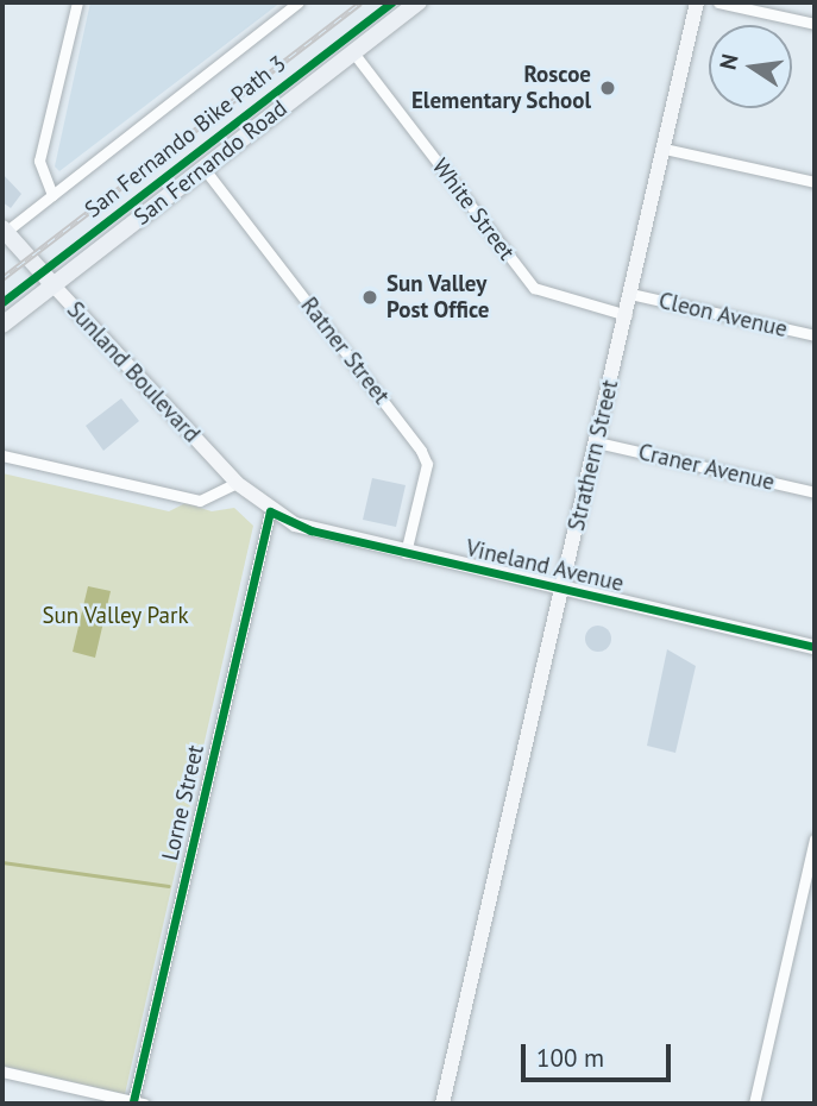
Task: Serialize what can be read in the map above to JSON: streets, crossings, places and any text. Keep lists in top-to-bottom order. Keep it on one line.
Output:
{"streets":{"main road":["San Fernando Road","Sunland Boulevard","Strathern Street","Vineland Avenue"],"street":["White Street","Cleon Avenue","Ratner Street","Craner Avenue","Lorne Street"],"cycle path":["San Fernando Bike Path 3"]},"crossings":[["San Fernando Road","White Street"],["San Fernando Road","Ratner Street"],["San Fernando Road","Sunland Boulevard"],["White Street","Strathern Street"],["Cleon Avenue","Strathern Street"],["Ratner Street","Vineland Avenue"],["Sunland Boulevard","Vineland Avenue"],["Sunland Boulevard","Lorne Street"],["Strathern Street","Craner Avenue"],["Strathern Street","Vineland Avenue"],["Vineland Avenue","Lorne Street"]],"parks":["Sun Valley Park"],"places":["Roscoe Elementary School","Sun Valley Post Office"],"scale_bar":"100 m","north":"left"}
